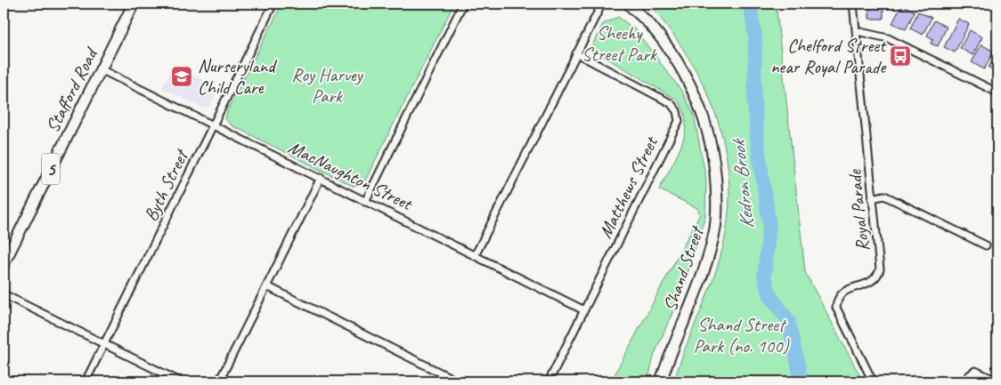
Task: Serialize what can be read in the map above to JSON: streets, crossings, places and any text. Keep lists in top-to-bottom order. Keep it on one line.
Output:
{"streets":{"main road":["Stafford Road","5","Shand Street"],"street":["MacNaughton Street","Byth Street","Matthews Street","Royal Parade"]},"crossings":[["Stafford Road","MacNaughton Street"],["MacNaughton Street","Byth Street"],["MacNaughton Street","Matthews Street"]],"water":["Kedron Brook"],"parks":["Sheehy Street Park","Roy Harvey Park","Shand Street Park (no. 100)"],"places":{"bus stop":["Chelford Street near Royal Parade"],"school or university":["Nurseryland Child Care"]}}
